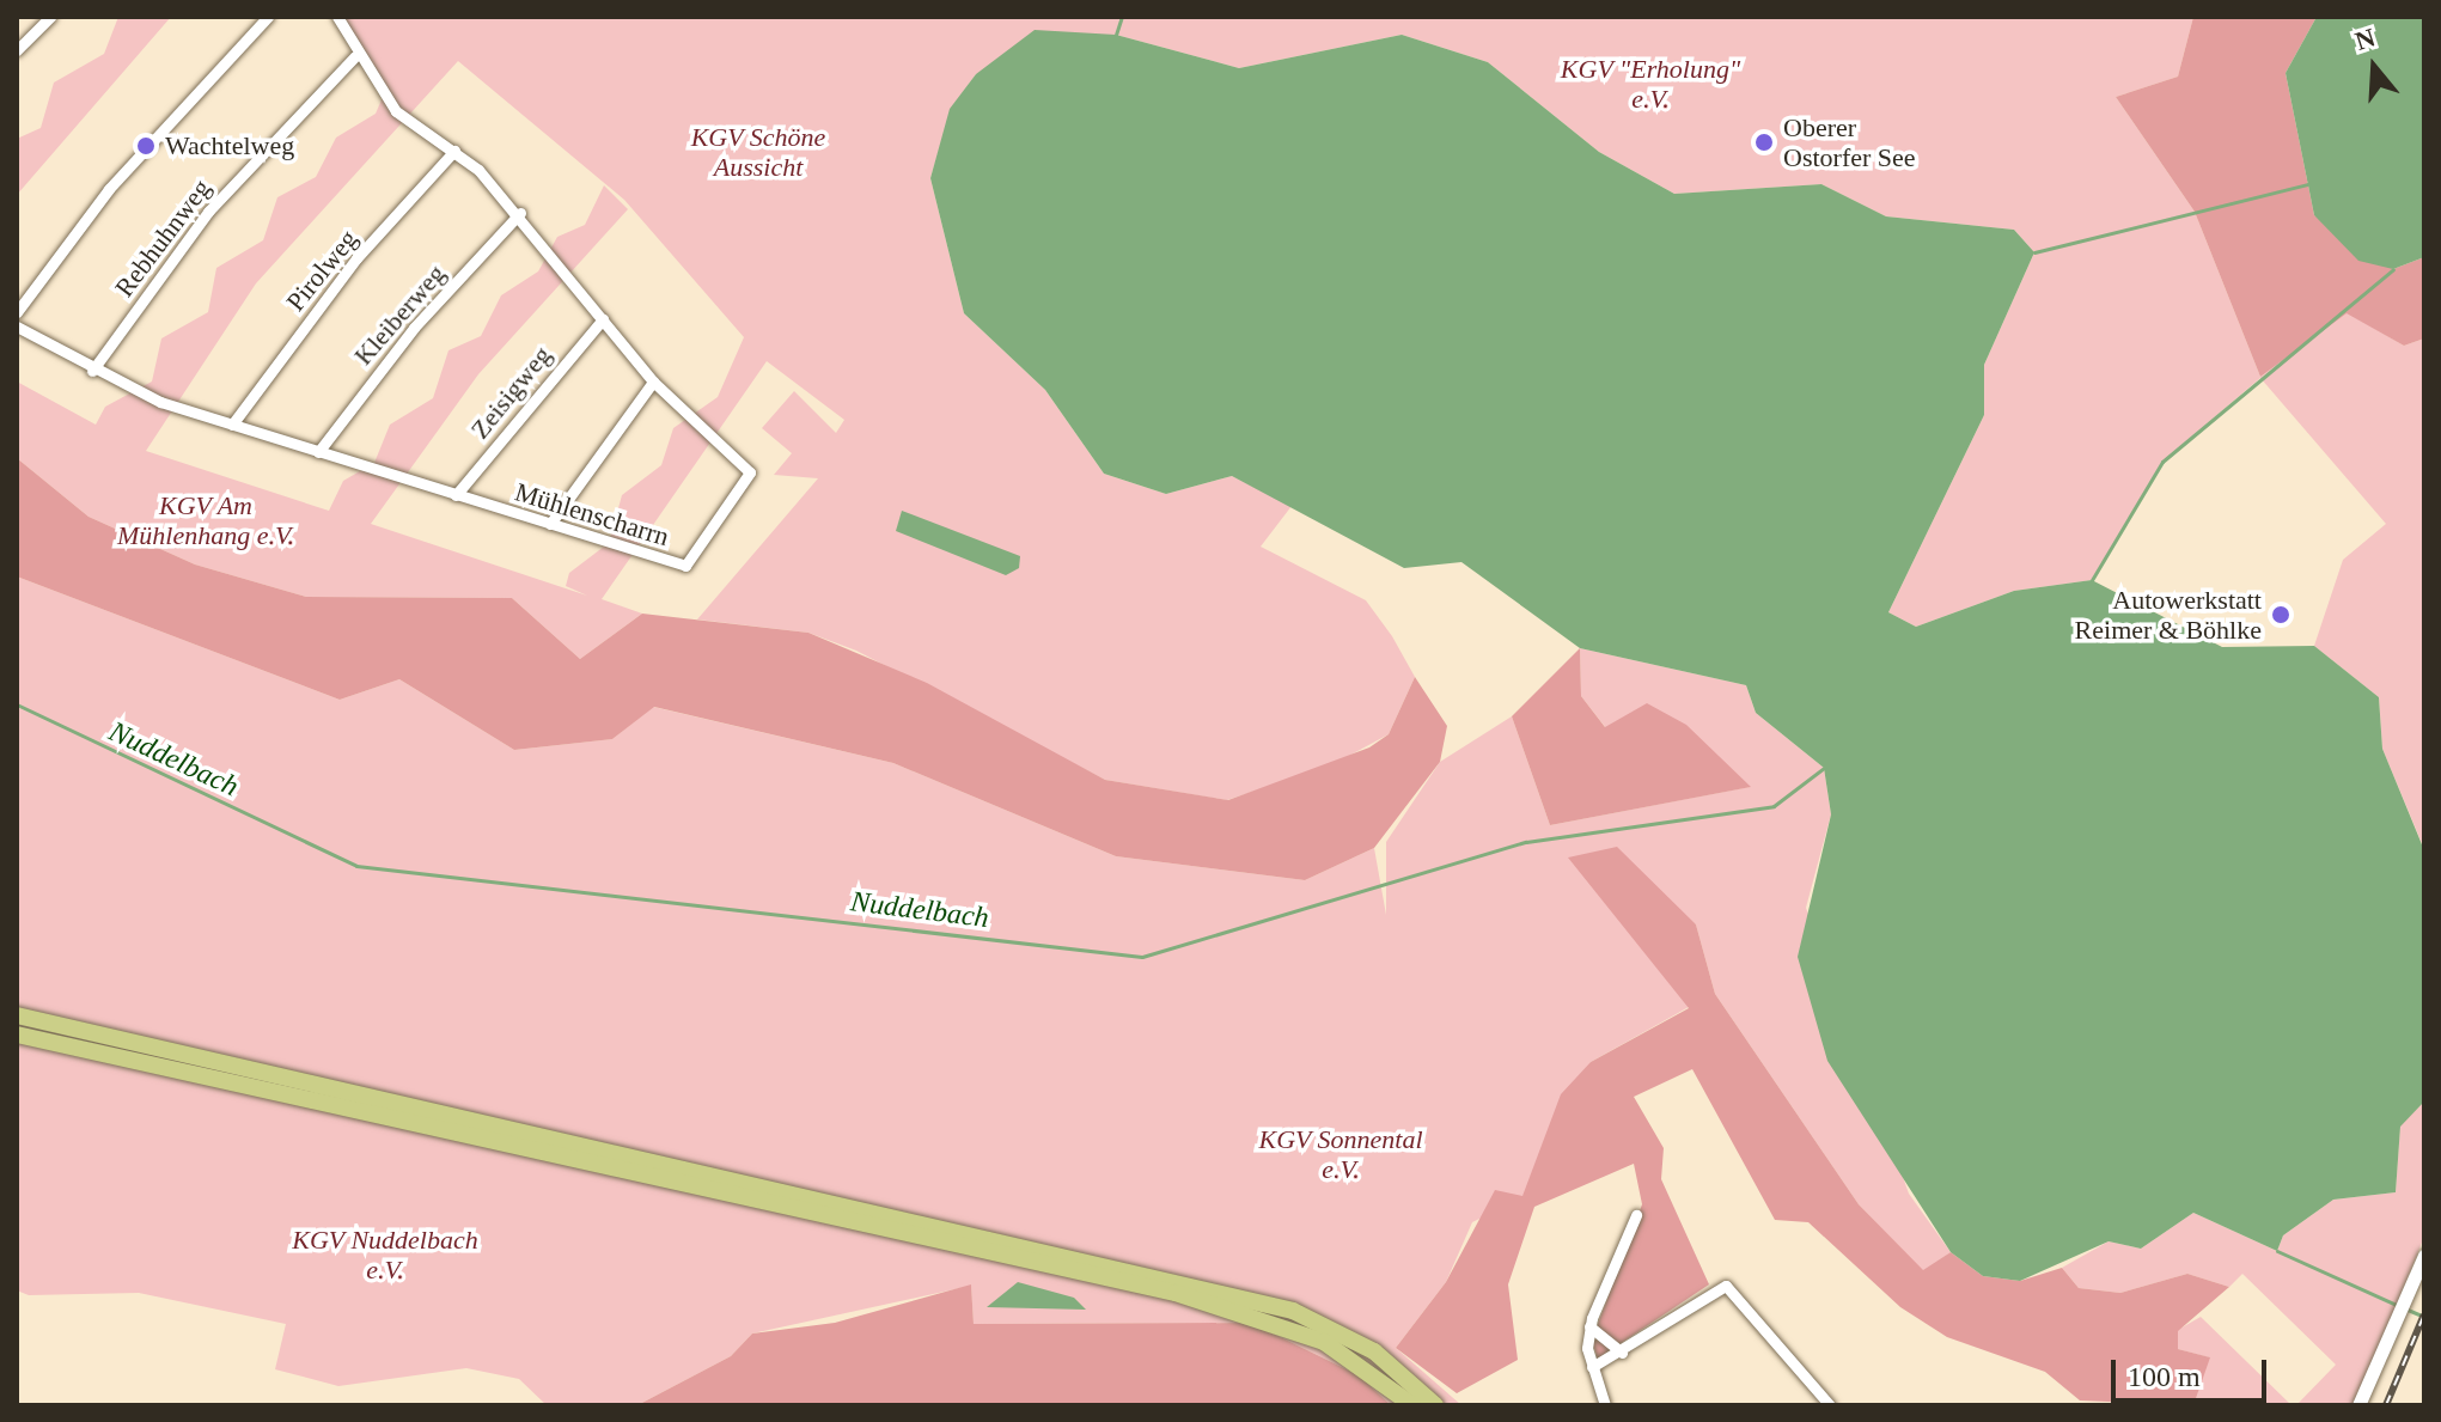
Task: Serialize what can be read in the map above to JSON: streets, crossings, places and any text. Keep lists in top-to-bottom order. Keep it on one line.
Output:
{"streets":{"street":["Rebhuhnweg","Pirolweg","Kleiberweg","Zeisigweg","Mühlenscharrn"]},"crossings":[["Rebhuhnweg","Mühlenscharrn"],["Pirolweg","Mühlenscharrn"],["Kleiberweg","Mühlenscharrn"],["Zeisigweg","Mühlenscharrn"]],"water":["Nuddelbach"],"parks":["KGV \"Erholung\" e.V.","KGV Schöne Aussicht","KGV Am Mühlenhang e.V.","KGV Sonnental e.V.","KGV Nuddelbach e.V."],"places":["Oberer Ostorfer See","Wachtelweg","Autowerkstatt Reimer & Böhlke"],"scale_bar":"100 m","north":"top"}
